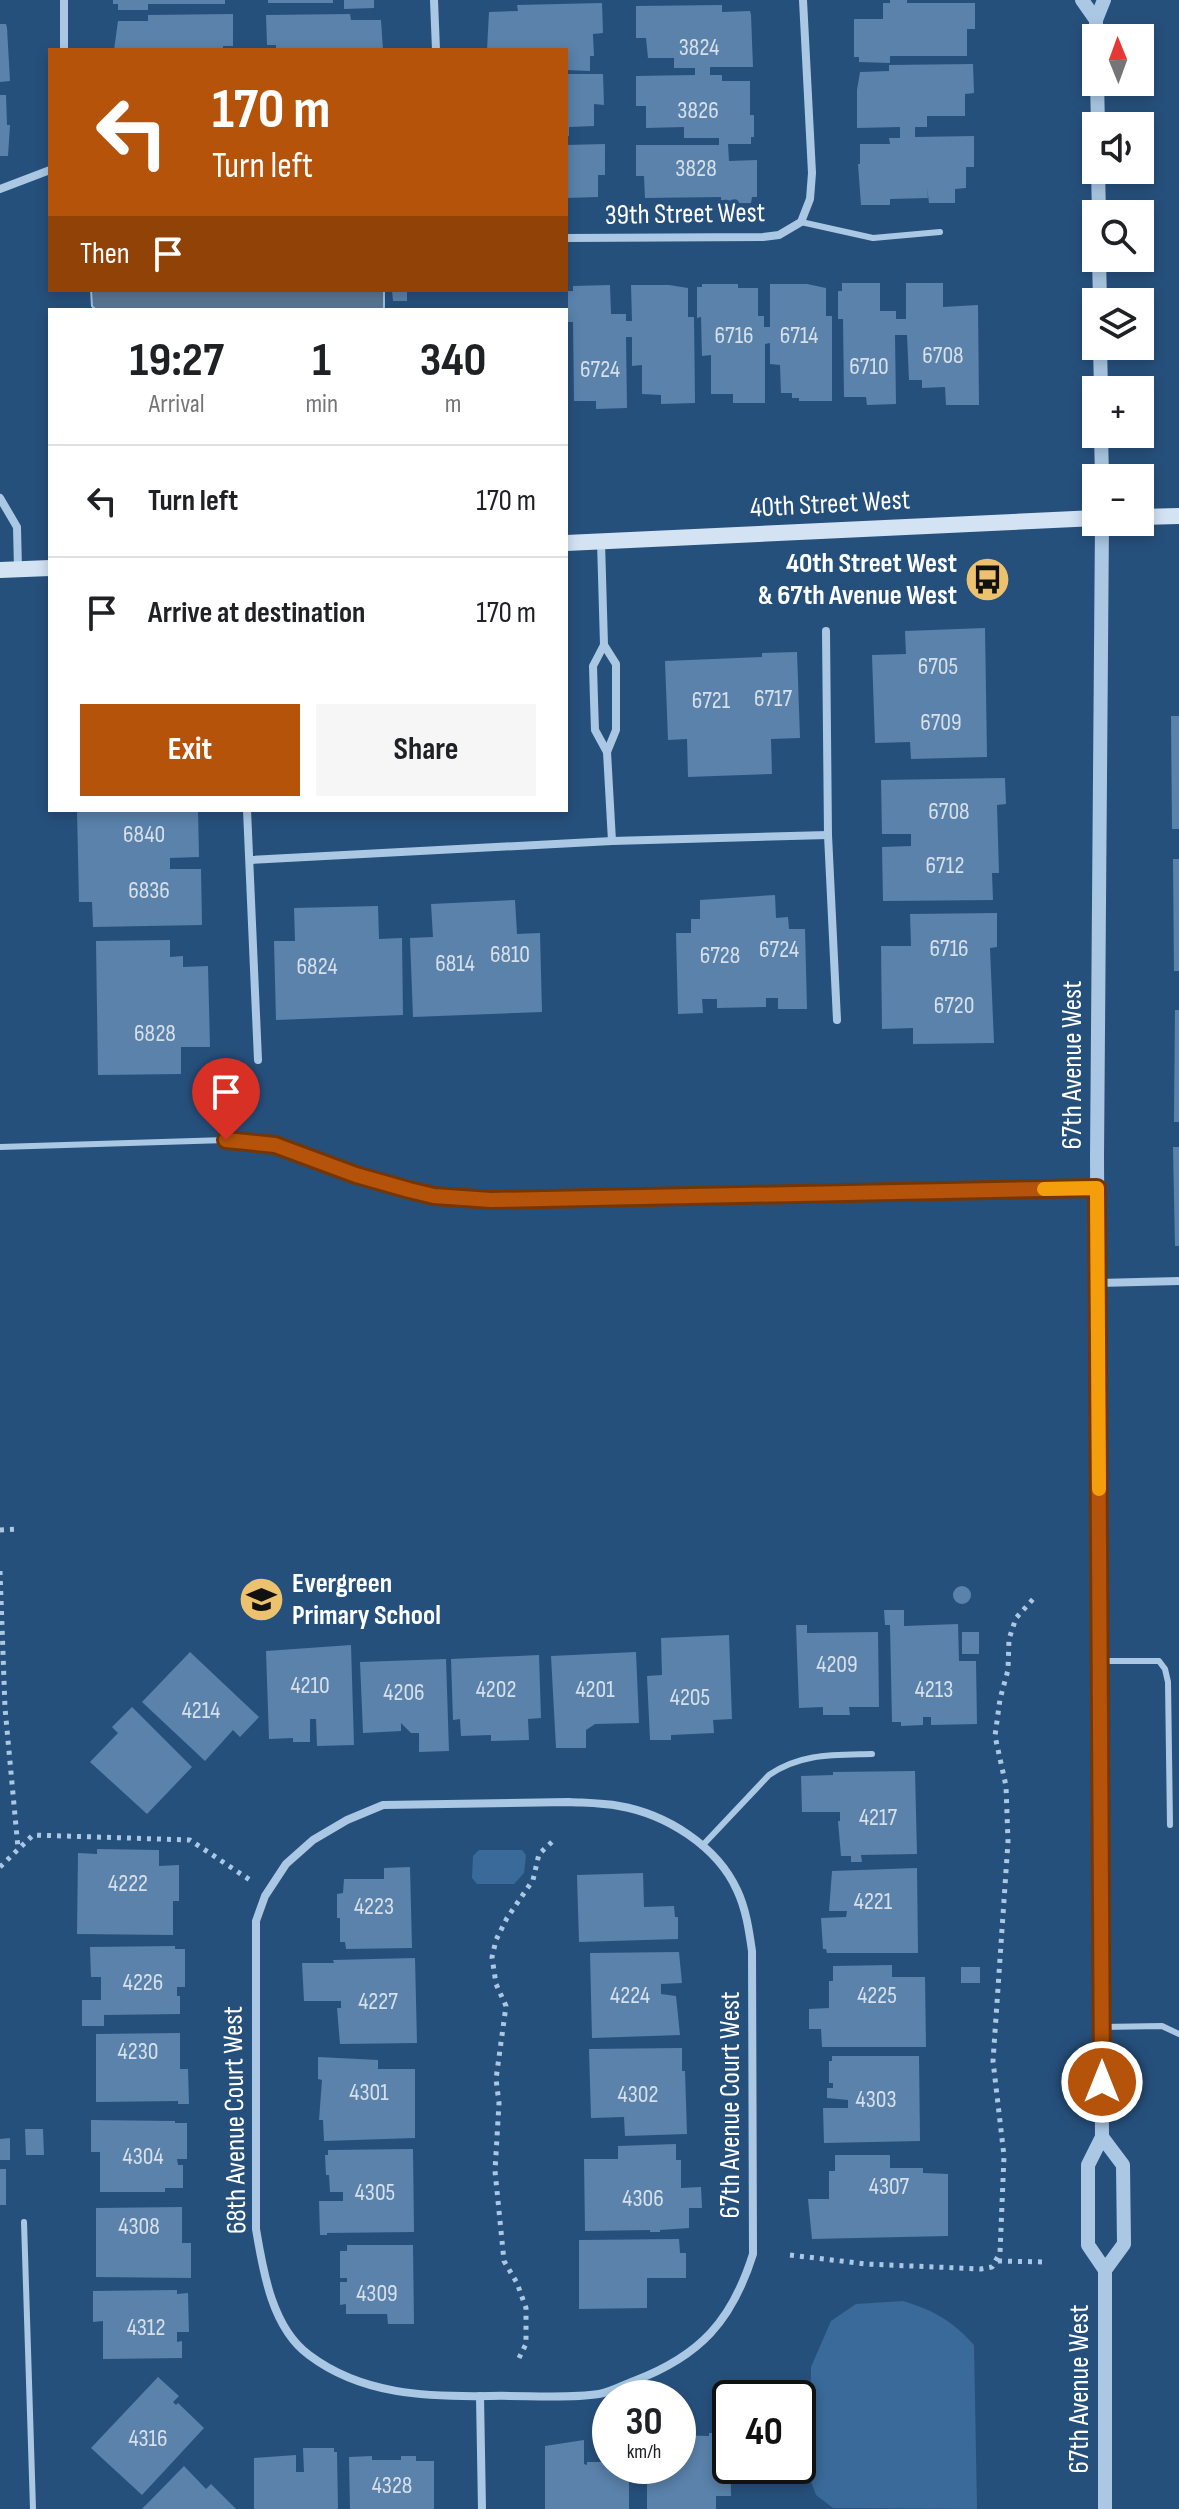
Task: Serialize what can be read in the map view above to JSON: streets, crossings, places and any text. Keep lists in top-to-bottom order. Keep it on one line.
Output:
{"streets":{"main road":["40th Street West"],"street":["39th Street West","67th Avenue West","67th Avenue Court West","68th Avenue Court West"]},"crossings":[["67th Avenue Court West","68th Avenue Court West"]],"places":{"bus stop":["40th Street West & 67th Avenue West"],"school or university":["Evergreen Primary School"]},"house_numbers":["3824","3826","3828","6716","6714","6708","6710","6724","6705","6717","6721","6709","6708","6840","6712","6836","6716","6724","6810","6728","6814","6824","6720","6828","4209","4210","4202","4201","4213","4206","4205","4214","4217","4222","4221","4223","4226","4224","4225","4227","4230","4301","4302","4303","4304","4307","4305","4306","4308","4309","4312","4316","4328"],"north":"top","page":{"map_buttons":["+","−"],"turn":["170 m","Turn left"],"then":"Then","eta":["19:27","Arrival","1","min","340","m"],"list":[{"name":"Turn left","value":"170 m"},{"name":"Arrive at destination","value":"170 m"}],"buttons":["Exit","Share"],"speed":"30 km/h","limit":"40"}}
